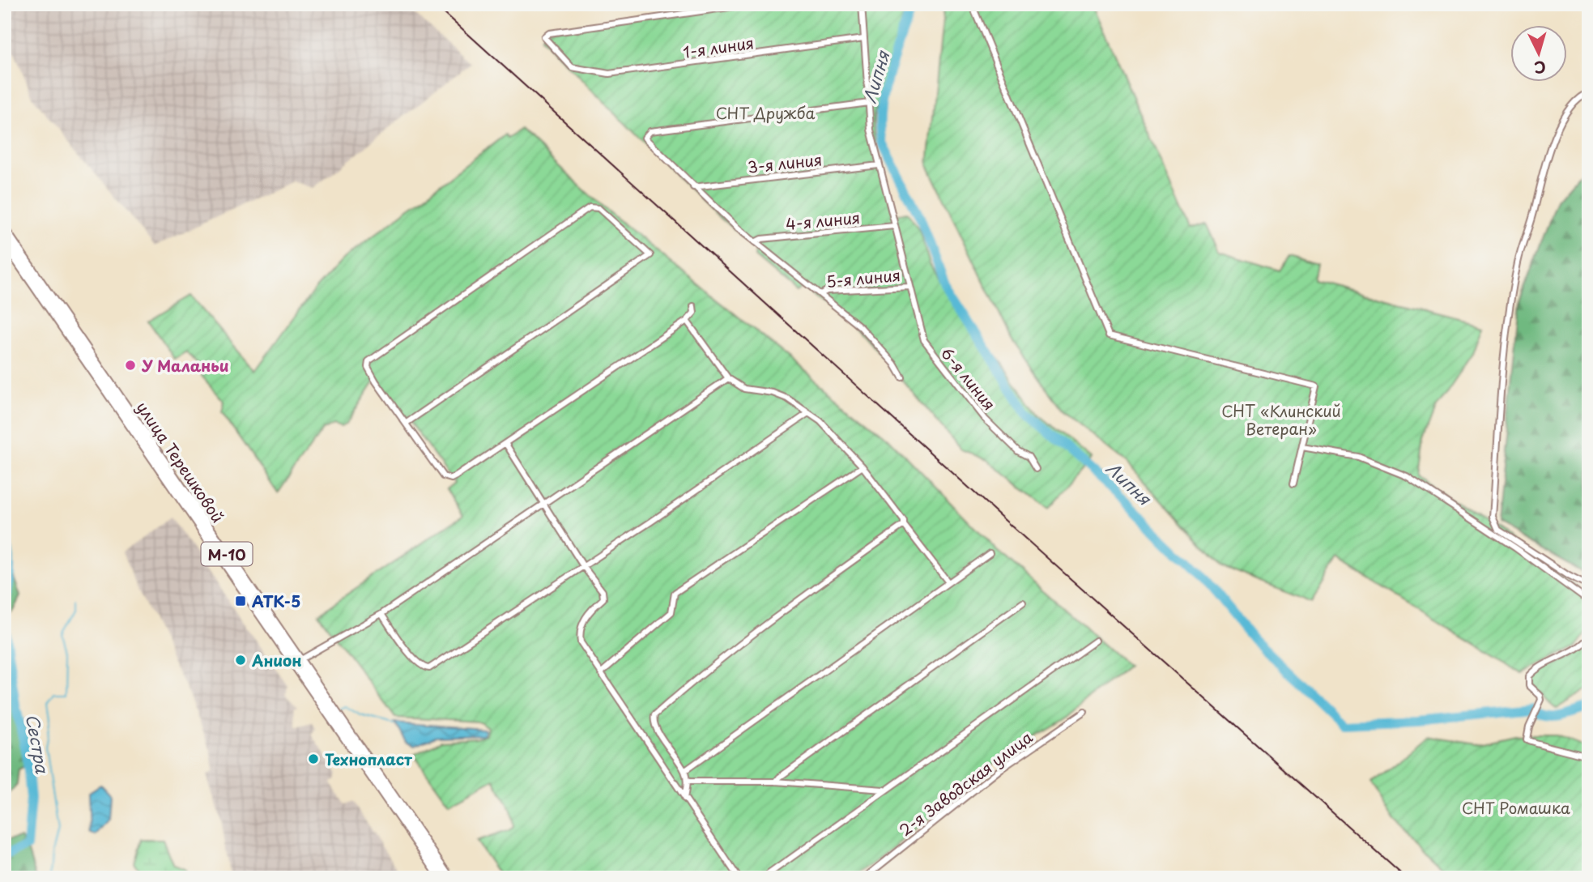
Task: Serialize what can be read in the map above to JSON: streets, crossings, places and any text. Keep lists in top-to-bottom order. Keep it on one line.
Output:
{"streets":{"highway":["улица Терешковой","М-10"],"street":["1-я линия","3-я линия","4-я линия","5-я линия","6-я линия","2-я Заводская улица"]},"crossings":[["1-я линия","6-я линия"],["3-я линия","6-я линия"],["4-я линия","6-я линия"],["5-я линия","6-я линия"]],"water":["Липня","Сестра"],"parks":["СНТ Дружба","СНТ «Клинский Ветеран»","СНТ Ромашка"],"places":{"other":["У Маланьи","Анион","Технопласт"],"transit":["АТК-5"]},"north":"bottom"}
